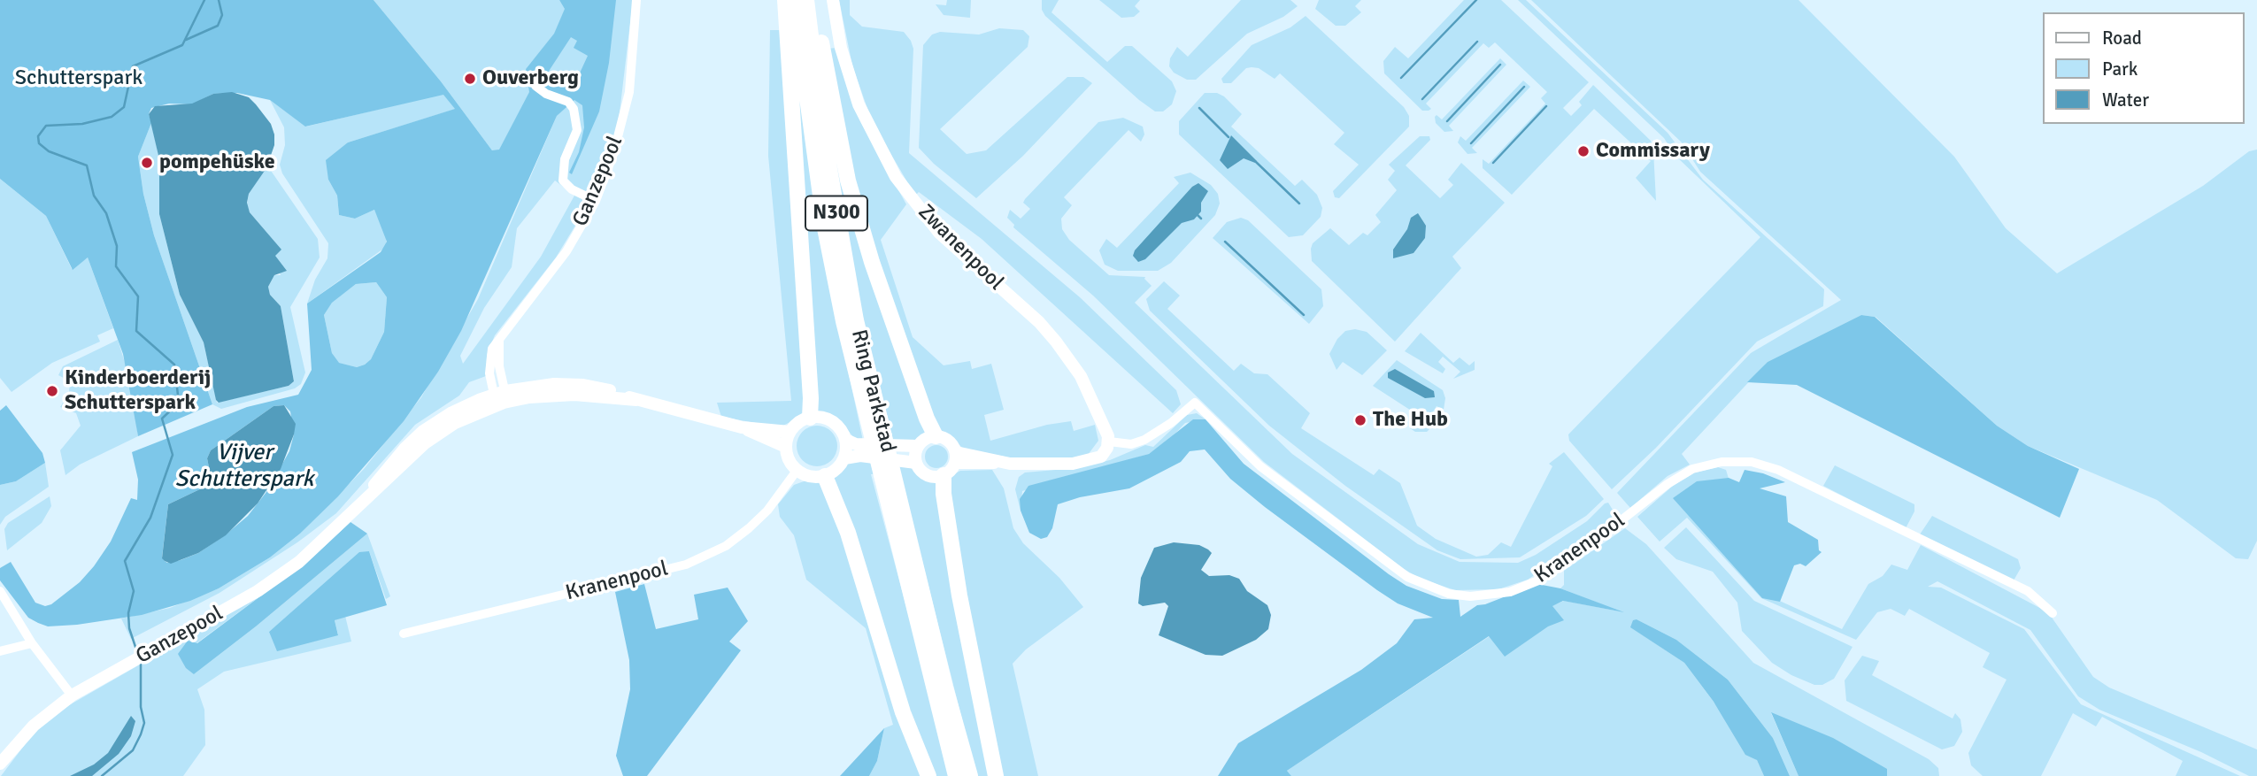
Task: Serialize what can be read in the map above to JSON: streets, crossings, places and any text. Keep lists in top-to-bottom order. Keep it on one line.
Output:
{"streets":{"highway":["N300","Ring Parkstad"],"main road":["Ganzepool","Zwanenpool"],"street":["Kranenpool"]},"crossings":[["N300","Kranenpool"],["Zwanenpool","Kranenpool"]],"water":["Vijver Schutterspark"],"parks":["Schutterspark"],"places":["Ouverberg","Commissary","pompehüske","Kinderboerderij Schutterspark","The Hub"],"legend":["Road","Park","Water"]}
